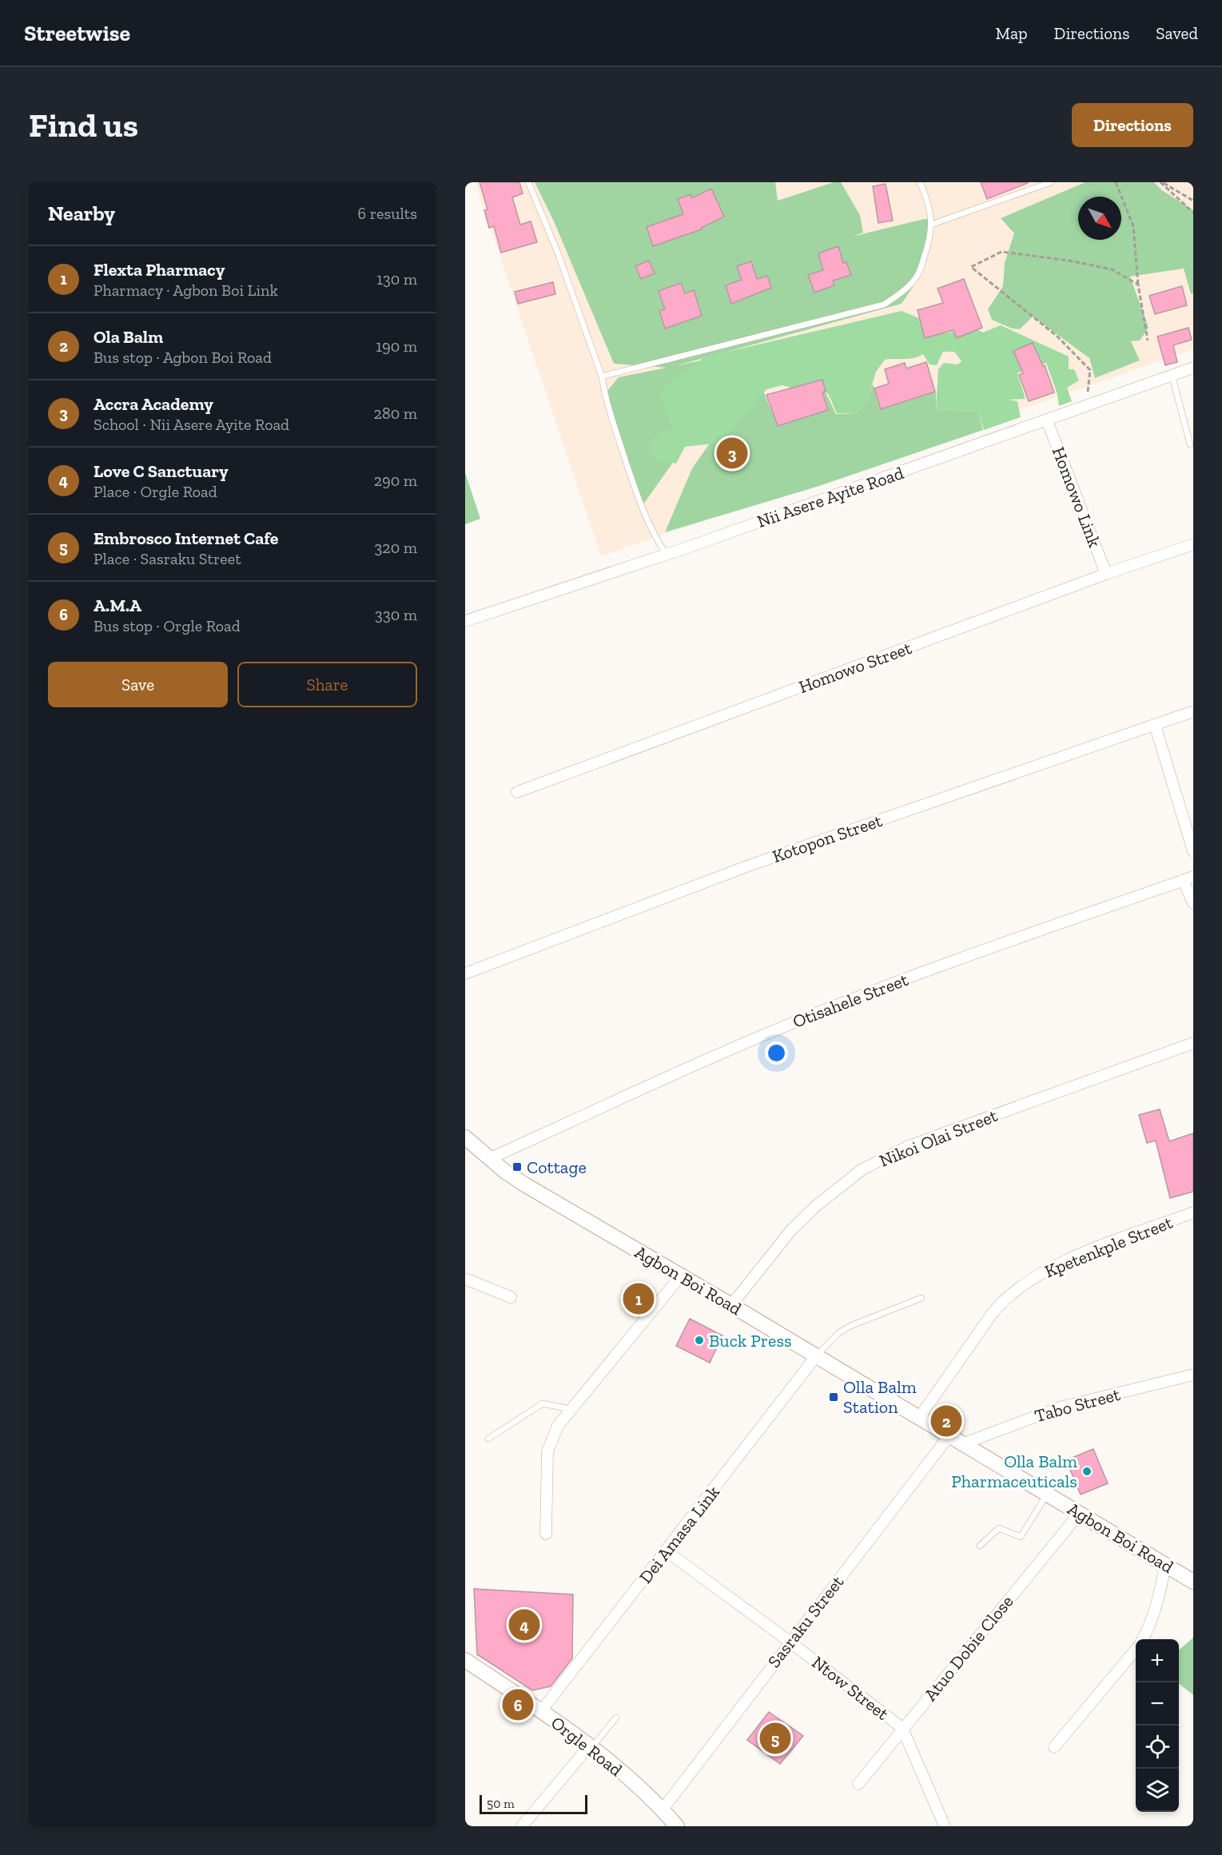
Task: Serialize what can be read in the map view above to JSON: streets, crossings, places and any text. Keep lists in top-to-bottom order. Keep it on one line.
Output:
{"streets":{"street":["Nii Asere Ayite Road","Homowo Link","Homowo Street","Kotopon Street","Otisahele Street","Nikoi Olai Street","Kpetenkple Street","Agbon Boi Road","Tabo Street","Dei Amasa Link","Sasraku Street","Atuo Dobie Close","Ntow Street","Orgle Road"]},"crossings":[["Nii Asere Ayite Road","Homowo Link"],["Homowo Link","Homowo Street"],["Otisahele Street","Agbon Boi Road"],["Nikoi Olai Street","Agbon Boi Road"],["Kpetenkple Street","Agbon Boi Road"],["Agbon Boi Road","Tabo Street"],["Agbon Boi Road","Dei Amasa Link"],["Agbon Boi Road","Sasraku Street"],["Agbon Boi Road","Atuo Dobie Close"],["Dei Amasa Link","Ntow Street"],["Dei Amasa Link","Orgle Road"],["Sasraku Street","Ntow Street"],["Sasraku Street","Orgle Road"],["Atuo Dobie Close","Ntow Street"]],"places":{"transit":["Cottage","Olla Balm Station"],"other":["Buck Press","Olla Balm Pharmaceuticals"]},"scale_bar":"50 m","north":"bottom right","page":{"header":"Streetwise","nav":["Map","Directions","Saved"],"buttons":["Directions",["Save","Share"]],"title":"Find us","heading":["Nearby","6 results"],"list":[{"mark":"1","name":"Flexta Pharmacy","note":"Pharmacy · Agbon Boi Link","value":"130 m"},{"mark":"2","name":"Ola Balm","note":"Bus stop · Agbon Boi Road","value":"190 m"},{"mark":"3","name":"Accra Academy","note":"School · Nii Asere Ayite Road","value":"280 m"},{"mark":"4","name":"Love C Sanctuary","note":"Place · Orgle Road","value":"290 m"},{"mark":"5","name":"Embrosco Internet Cafe","note":"Place · Sasraku Street","value":"320 m"},{"mark":"6","name":"A.M.A","note":"Bus stop · Orgle Road","value":"330 m"}],"pins":["3","1","2","4","6","5"],"map_buttons":["+","−"],"scale":"50 m"}}
